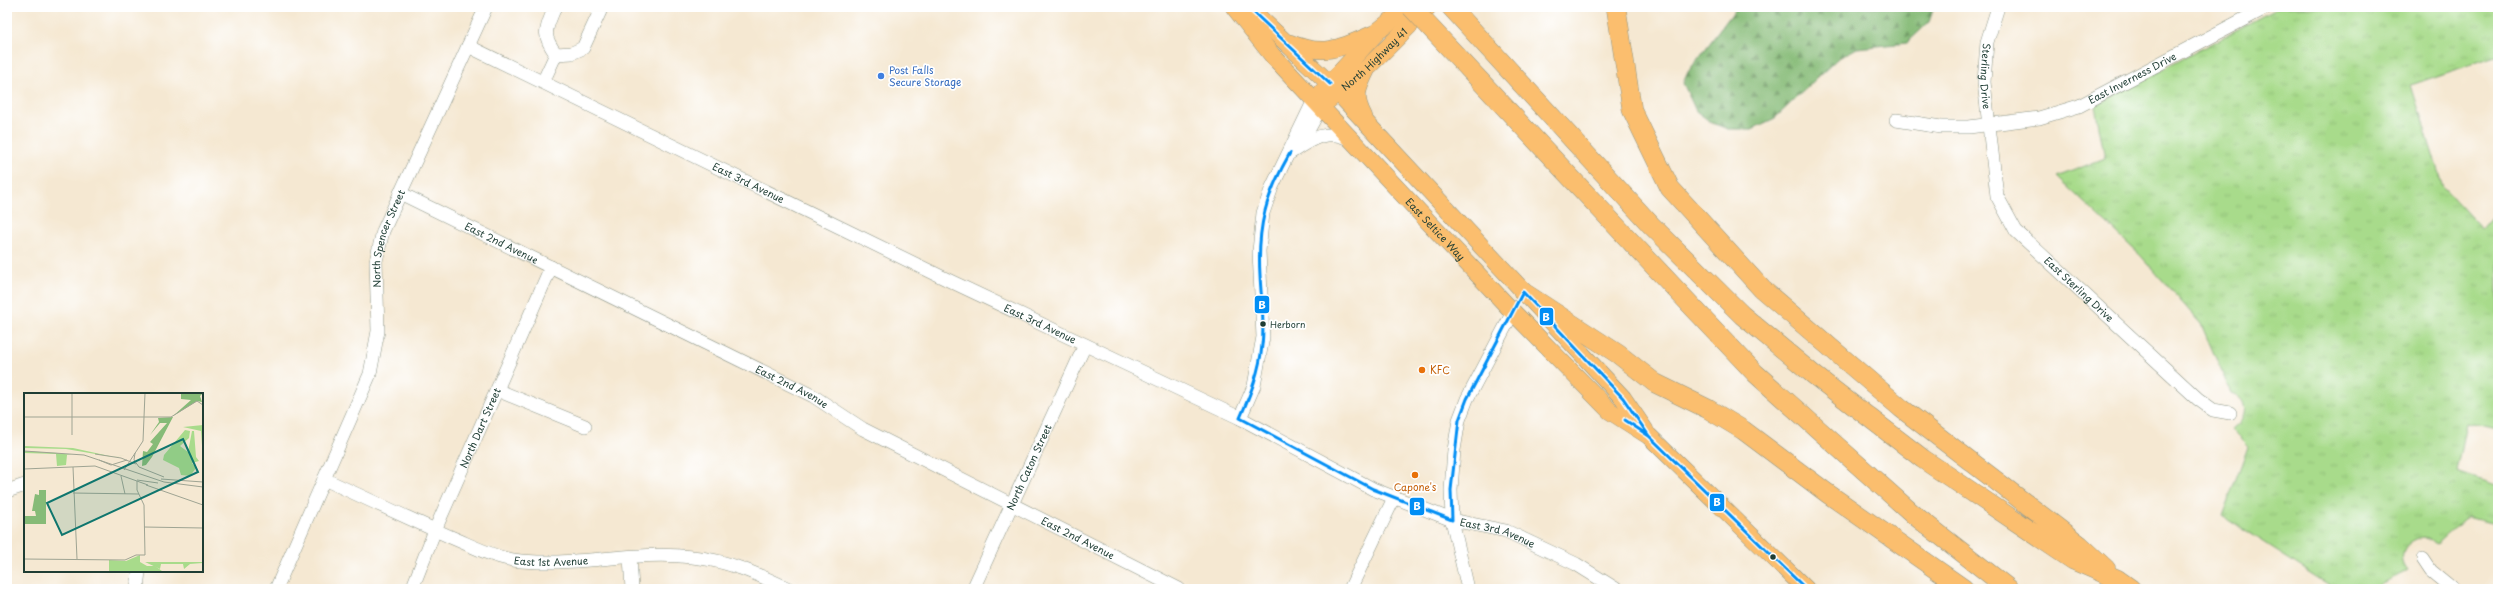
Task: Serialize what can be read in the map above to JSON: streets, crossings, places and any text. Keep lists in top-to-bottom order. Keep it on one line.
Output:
{"streets":{"main road":["North Highway 41","East Seltice Way"],"street":["Sterling Drive","East Inverness Drive","East 3rd Avenue","North Spencer Street","East 2nd Avenue","East Sterling Drive","North Dart Street","North Caton Street","East 1st Avenue"]},"crossings":[["North Highway 41","East Seltice Way"],["Sterling Drive","East Inverness Drive"],["Sterling Drive","East Sterling Drive"],["East Inverness Drive","East Sterling Drive"],["East 3rd Avenue","North Spencer Street"],["East 3rd Avenue","North Caton Street"],["North Spencer Street","East 2nd Avenue"],["North Spencer Street","East 1st Avenue"],["East 2nd Avenue","North Dart Street"],["East 2nd Avenue","North Caton Street"],["North Dart Street","East 1st Avenue"]],"places":["Post Falls Secure Storage","Herborn","KFC","Capone's"],"lines":["transit line B"]}
